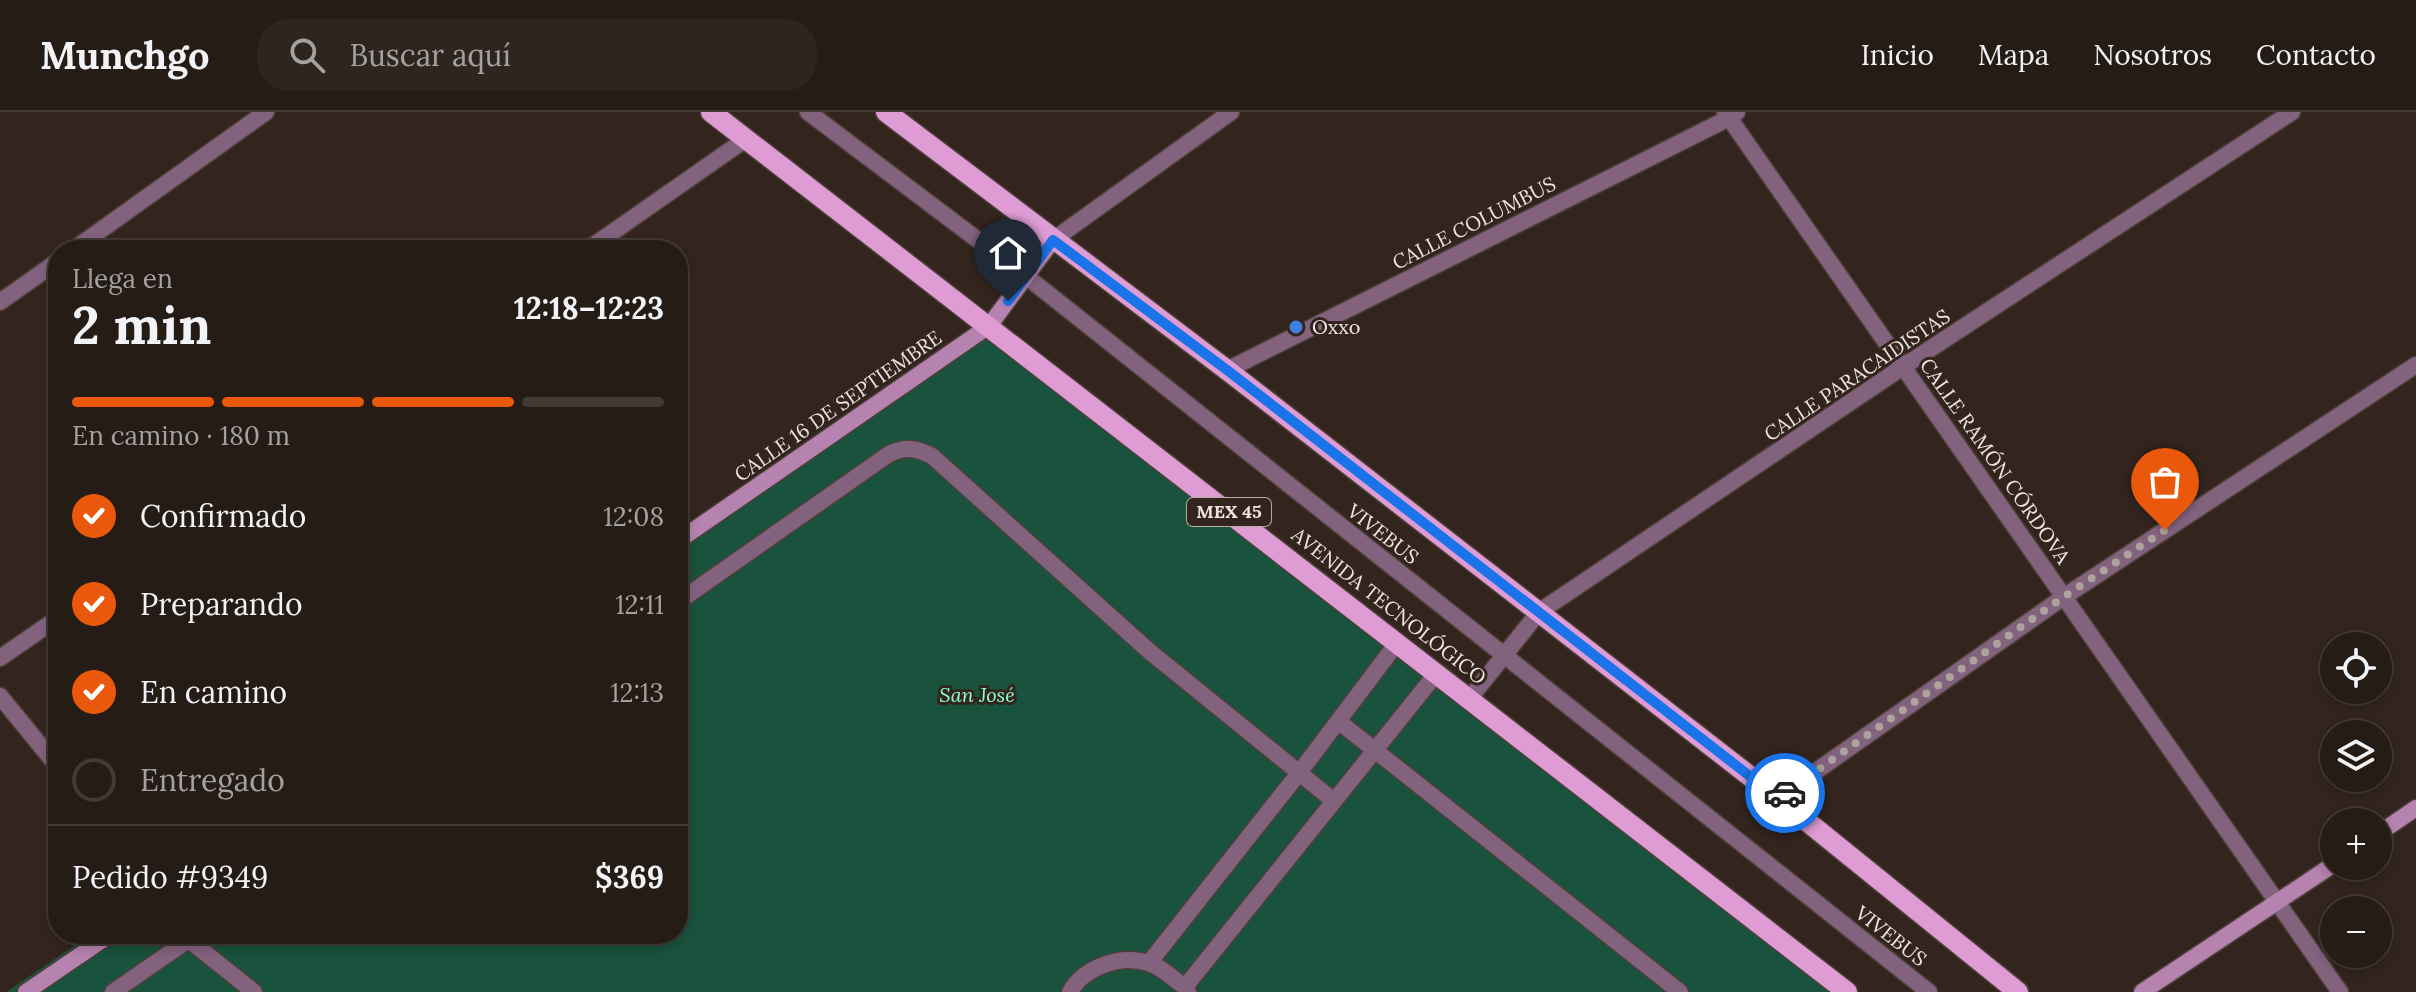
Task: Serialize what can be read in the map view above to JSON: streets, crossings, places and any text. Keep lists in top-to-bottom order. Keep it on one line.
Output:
{"streets":{"main road":["CALLE 16 DE SEPTIEMBRE","MEX 45","AVENIDA TECNOLÓGICO"],"street":["CALLE COLUMBUS","CALLE PARACAIDISTAS","CALLE RAMÓN CÓRDOVA","VIVEBUS"]},"crossings":[["CALLE COLUMBUS","CALLE RAMÓN CÓRDOVA"],["CALLE PARACAIDISTAS","CALLE RAMÓN CÓRDOVA"],["CALLE PARACAIDISTAS","VIVEBUS"],["CALLE PARACAIDISTAS","AVENIDA TECNOLÓGICO"],["CALLE 16 DE SEPTIEMBRE","VIVEBUS"],["CALLE 16 DE SEPTIEMBRE","AVENIDA TECNOLÓGICO"]],"parks":["San José"],"places":["Oxxo"],"page":{"header":"Munchgo","search":"Buscar aquí","nav":["Inicio","Mapa","Nosotros","Contacto"],"heading":["2 min","Llega en","12:18–12:23"],"panel":["Pedido #9349","$369"],"bar":"En camino · 180 m","list":[["Confirmado","12:08"],["Preparando","12:11"],["En camino","12:13"],"Entregado"],"map_buttons":["+","−"]}}
